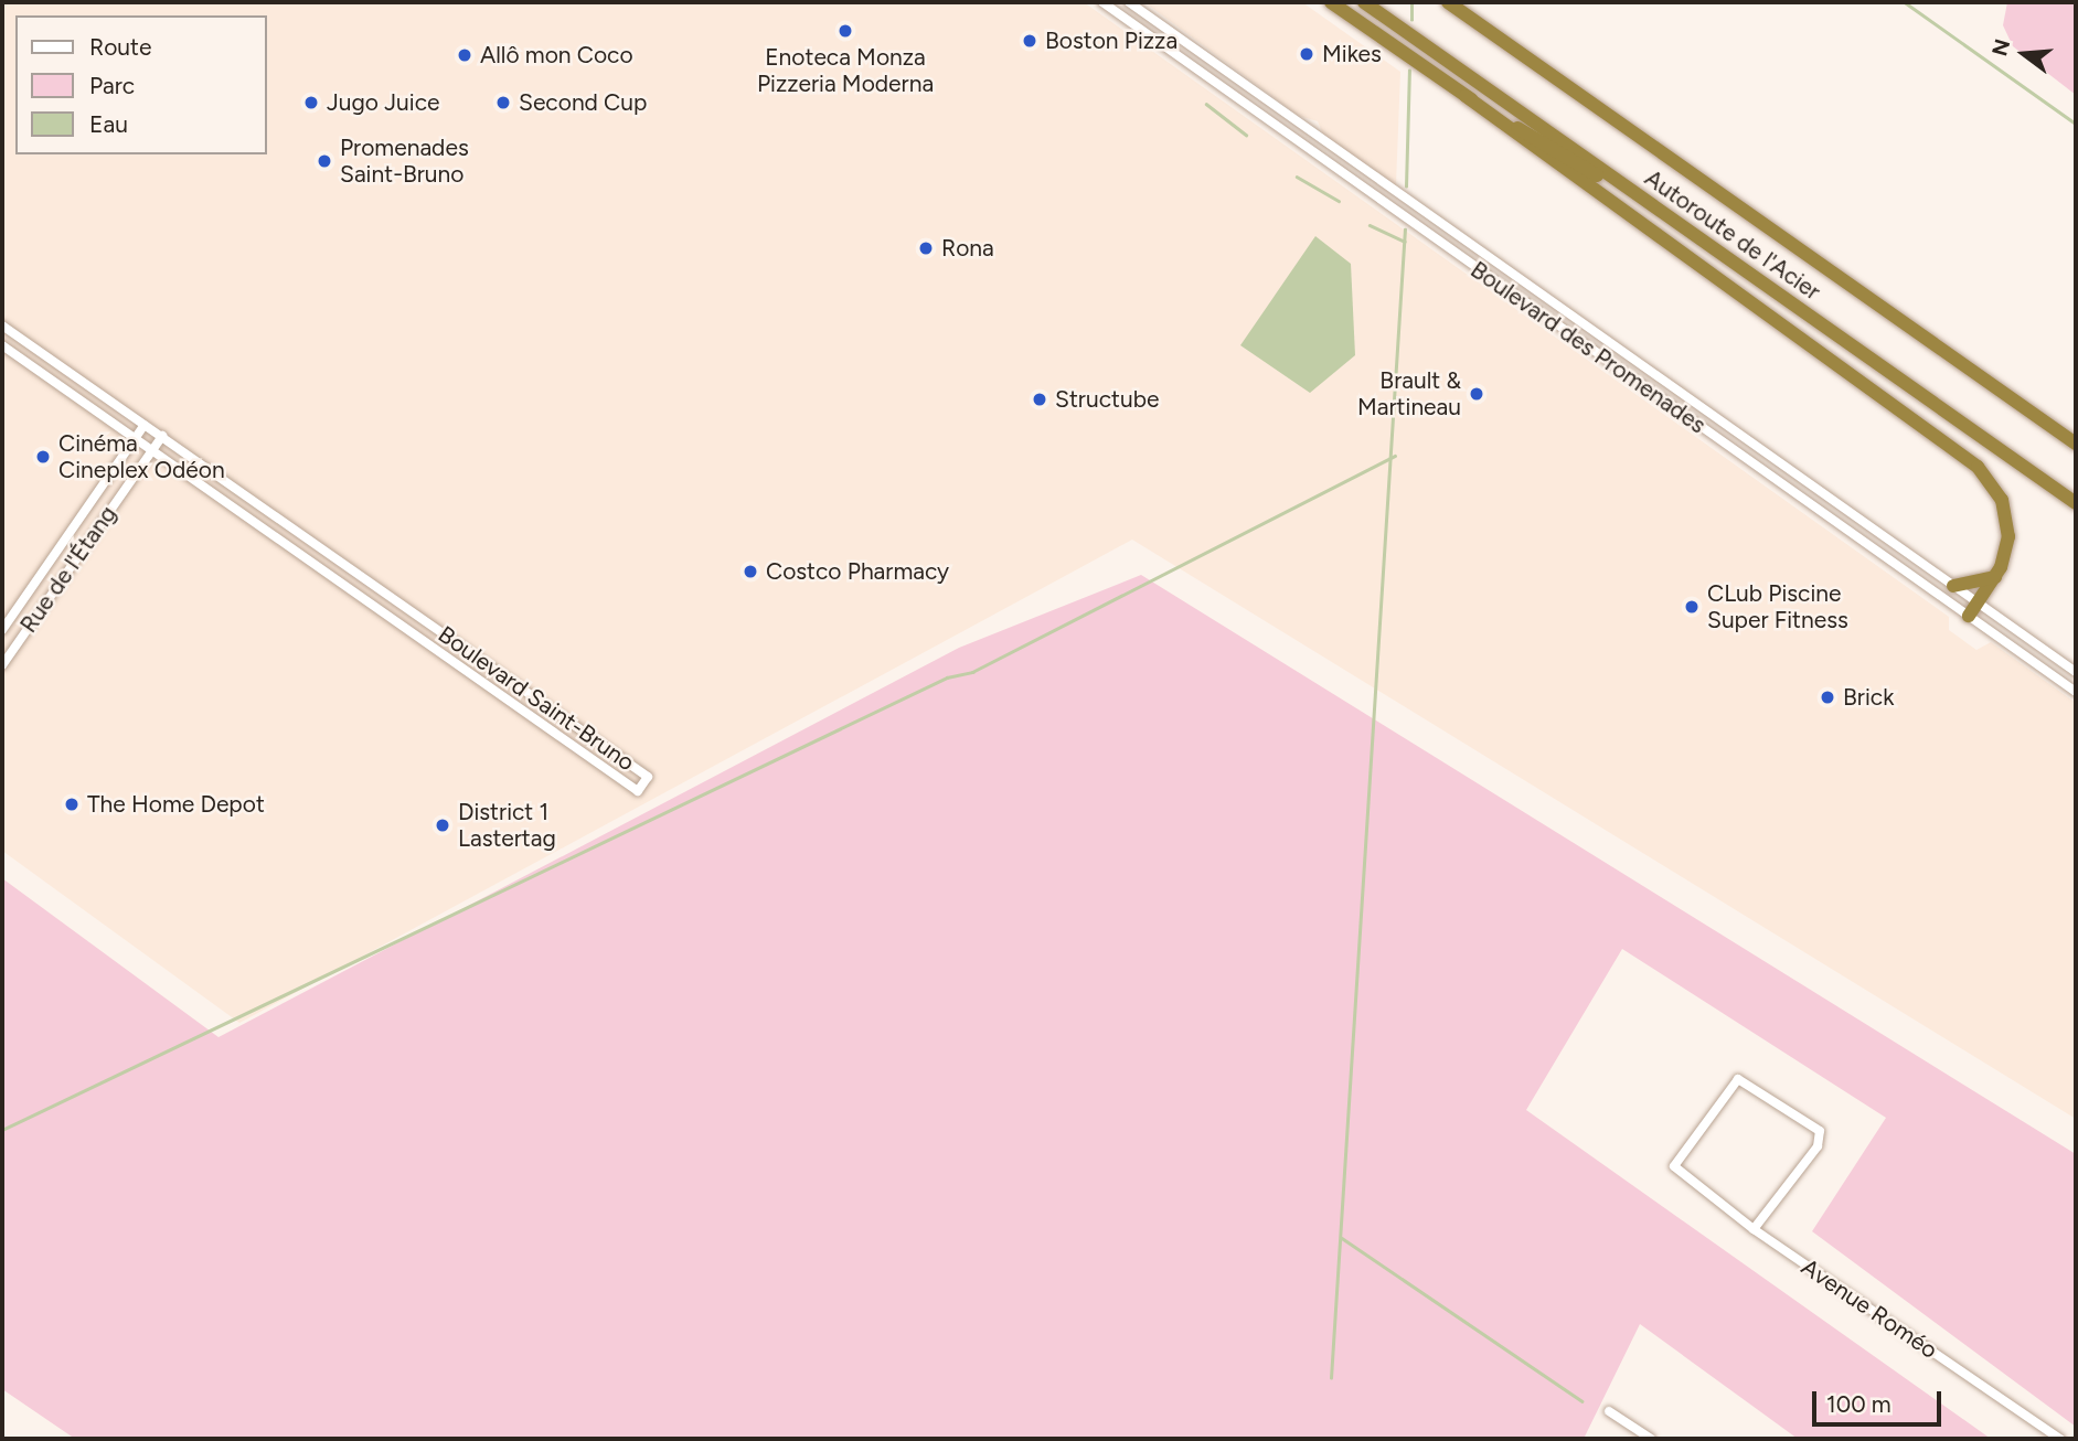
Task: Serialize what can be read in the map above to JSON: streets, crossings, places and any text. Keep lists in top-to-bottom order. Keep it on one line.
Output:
{"streets":{"highway":["Autoroute de l'Acier"],"street":["Boulevard des Promenades","Rue de l'Étang","Boulevard Saint-Bruno","Avenue Roméo"]},"crossings":[["Rue de l'Étang","Boulevard Saint-Bruno"]],"places":["Enoteca Monza Pizzeria Moderna","Boston Pizza","Mikes","Allô mon Coco","Jugo Juice","Second Cup","Promenades Saint-Bruno","Rona","Brault & Martineau","Structube","Cinéma Cineplex Odéon","Costco Pharmacy","CLub Piscine Super Fitness","Brick","The Home Depot","District 1 Lastertag"],"legend":["Route","Parc","Eau"],"scale_bar":"100 m","north":"left"}
